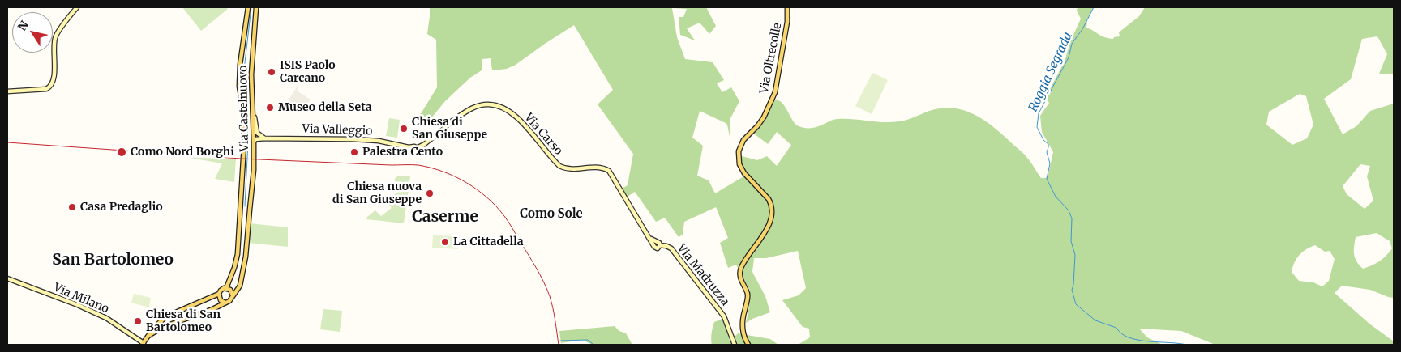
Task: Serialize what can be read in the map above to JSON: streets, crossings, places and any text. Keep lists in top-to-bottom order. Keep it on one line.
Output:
{"streets":{"main road":["Via Oltrecolle","Via Castelnuovo"],"street":["Via Valleggio","Via Carso","Via Madruzza","Via Milano"]},"crossings":[["Via Castelnuovo","Via Valleggio"],["Via Valleggio","Via Carso"],["Via Carso","Via Madruzza"]],"districts":["Como Sole","Caserme","San Bartolomeo"],"water":["Roggia Segrada"],"places":["ISIS Paolo Carcano","Museo della Seta","Chiesa di San Giuseppe","Como Nord Borghi","Palestra Cento","Chiesa nuova di San Giuseppe","Casa Predaglio","La Cittadella","Chiesa di San Bartolomeo"],"north":"top left"}
